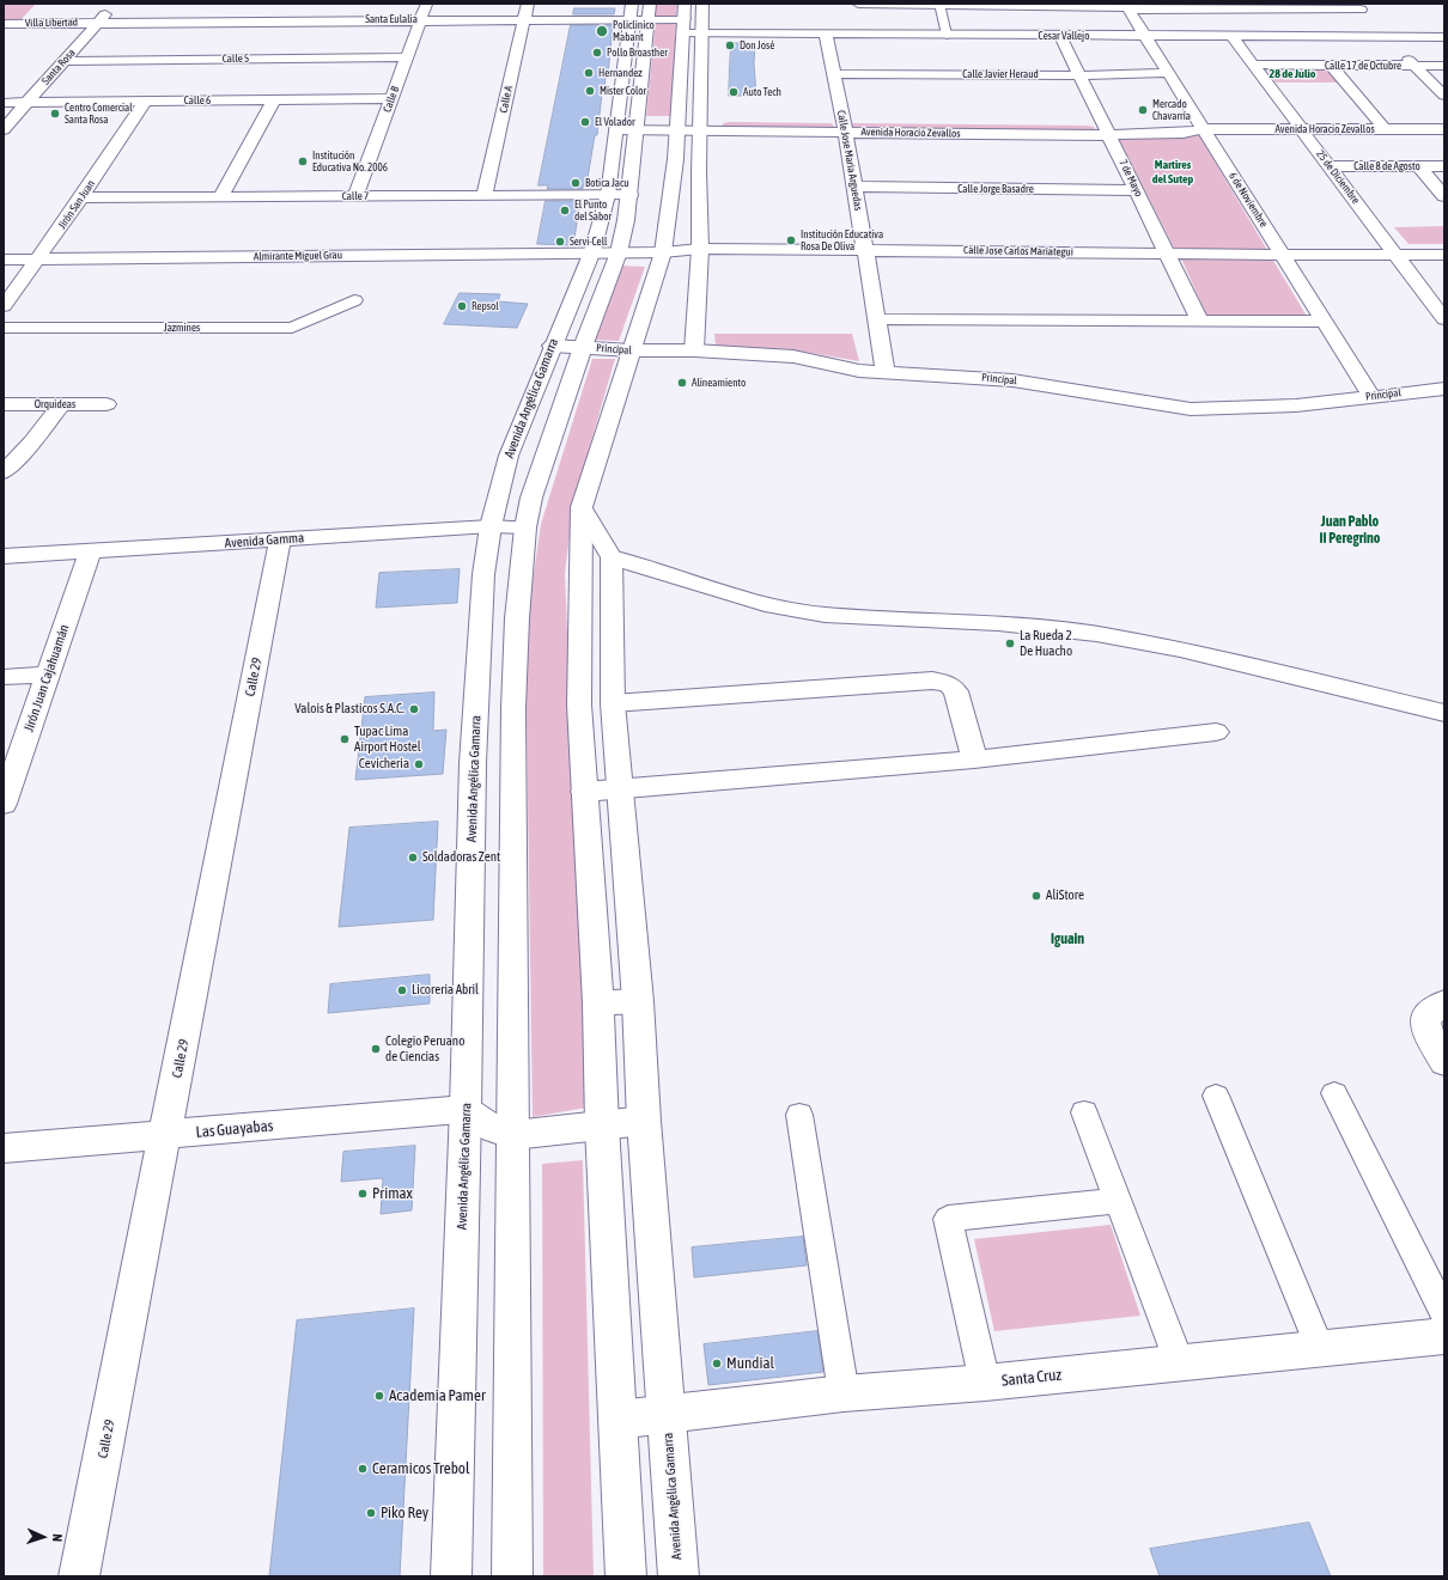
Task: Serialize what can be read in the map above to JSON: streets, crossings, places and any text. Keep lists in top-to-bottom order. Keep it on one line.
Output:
{"streets":{"street":["Santa Eulalia","Villa Libertad","Cesar Vallejo","Calle 5","Calle 17 de Octubre","Santa Rosa","Calle Javier Heraud","Calle B","Calle A","Calle 6","Avenida Horacio Zevallos","Calle Jose Maria Arguedas","Calle 8 de Agosto","25 de Diciembre","7 de Mayo","Calle Jorge Basadre","Calle 7","6 de Noviembre","Jirón San Juan","Calle Jose Carlos Mariategui","Almirante Miguel Grau","Jazmines","Principal","Avenida Angélica Gamarra","Orquideas","Avenida Gamma","Calle 29","Jirón Juan Cajahuamán","Las Guayabas","Santa Cruz"]},"crossings":[["Santa Eulalia","Villa Libertad"],["Santa Eulalia","Cesar Vallejo"],["Santa Eulalia","Santa Rosa"],["Santa Eulalia","Calle B"],["Santa Eulalia","Calle A"],["Santa Eulalia","Avenida Angélica Gamarra"],["Villa Libertad","Santa Rosa"],["Cesar Vallejo","Calle Jose Maria Arguedas"],["Cesar Vallejo","25 de Diciembre"],["Cesar Vallejo","7 de Mayo"],["Cesar Vallejo","6 de Noviembre"],["Calle 5","Santa Rosa"],["Calle 5","Calle B"],["Calle 17 de Octubre","25 de Diciembre"],["Santa Rosa","Calle 6"],["Calle Javier Heraud","Calle Jose Maria Arguedas"],["Calle Javier Heraud","7 de Mayo"],["Calle Javier Heraud","6 de Noviembre"],["Calle B","Calle 6"],["Calle B","Calle 7"],["Calle A","Calle 7"],["Calle 6","Jirón San Juan"],["Avenida Horacio Zevallos","Calle Jose Maria Arguedas"],["Avenida Horacio Zevallos","25 de Diciembre"],["Avenida Horacio Zevallos","7 de Mayo"],["Avenida Horacio Zevallos","6 de Noviembre"],["Avenida Horacio Zevallos","Avenida Angélica Gamarra"],["Calle Jose Maria Arguedas","Calle Jorge Basadre"],["Calle Jose Maria Arguedas","Calle Jose Carlos Mariategui"],["Calle Jose Maria Arguedas","Principal"],["Calle 8 de Agosto","25 de Diciembre"],["25 de Diciembre","Calle Jose Carlos Mariategui"],["7 de Mayo","Calle Jorge Basadre"],["7 de Mayo","Calle Jose Carlos Mariategui"],["Calle 7","Jirón San Juan"],["Calle 7","Avenida Angélica Gamarra"],["6 de Noviembre","Calle Jose Carlos Mariategui"],["6 de Noviembre","Principal"],["Jirón San Juan","Almirante Miguel Grau"],["Calle Jose Carlos Mariategui","Almirante Miguel Grau"],["Calle Jose Carlos Mariategui","Avenida Angélica Gamarra"],["Almirante Miguel Grau","Avenida Angélica Gamarra"],["Principal","Avenida Angélica Gamarra"],["Avenida Angélica Gamarra","Avenida Gamma"],["Avenida Angélica Gamarra","Las Guayabas"],["Avenida Angélica Gamarra","Santa Cruz"],["Avenida Gamma","Calle 29"],["Avenida Gamma","Jirón Juan Cajahuamán"],["Calle 29","Las Guayabas"]],"districts":["28 de Julio","Martires del Sutep","Juan Pablo II Peregrino","Iguain"],"places":["Policlinico Mabant","Don José","Pollo Broasther","Hernandez","Mister Color","Auto Tech","Mercado Chavarría","Centro Comercial Santa Rosa","El Volador","Institución Educativa No. 2006","Botica Jacu","El Punto del Sabor","Institución Educativa Rosa De Oliva","Servi-Cell","Repsol","Alineamiento","La Rueda 2 De Huacho","Valois & Plasticos S.A.C.","Tupac Lima Airport Hostel","Cevicheria","Soldadoras Zent","AliStore","Licoreria Abril","Colegio Peruano de Ciencias","Primax","Mundial","Academia Pamer","Ceramicos Trebol","Piko Rey"],"north":"right"}
